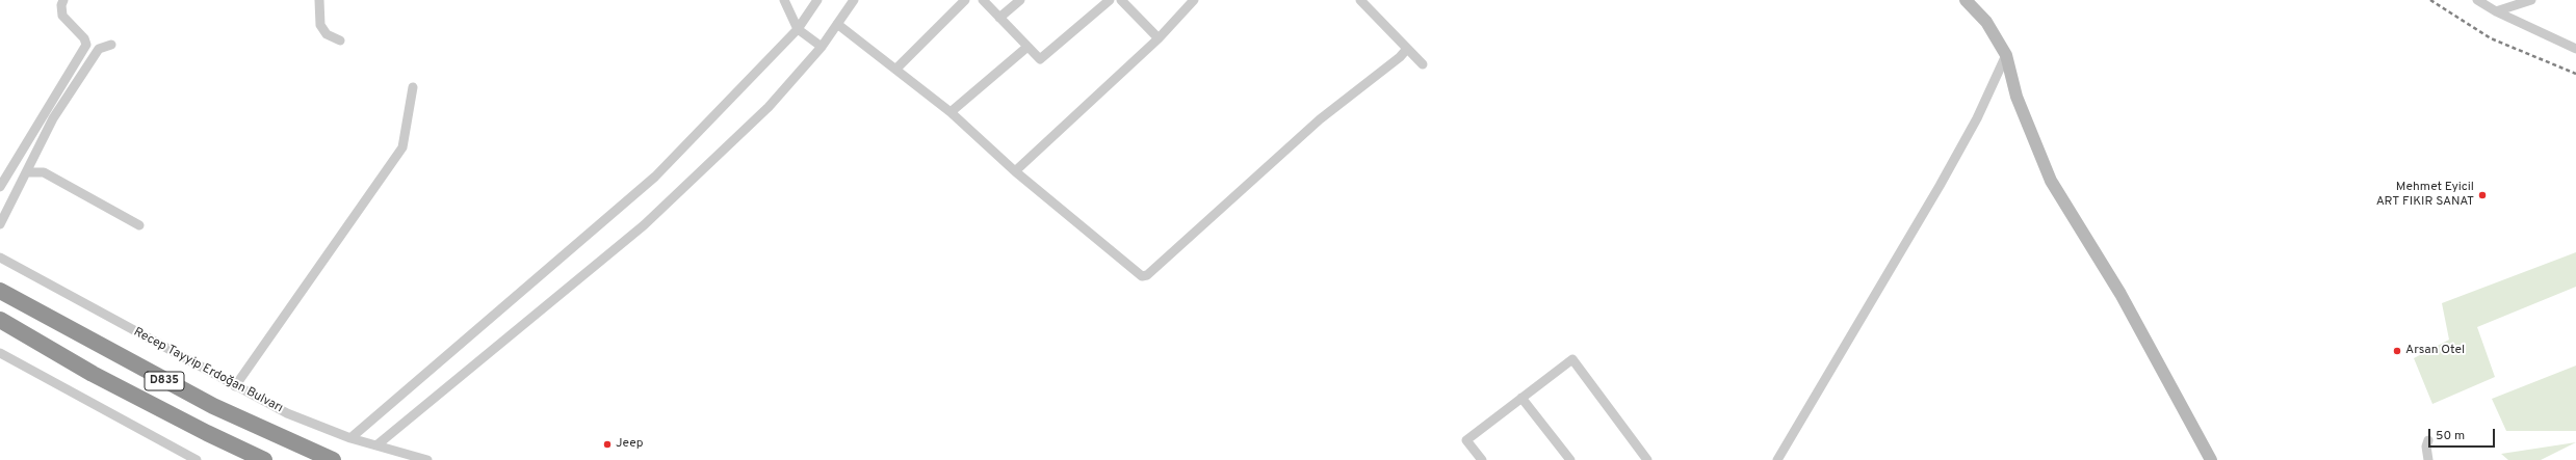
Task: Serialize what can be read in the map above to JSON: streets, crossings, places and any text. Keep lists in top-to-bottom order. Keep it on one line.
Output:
{"streets":{"highway":["Recep Tayyip Erdoğan Bulvarı","D835"]},"places":["Mehmet Eyicil ART FIKIR SANAT","Arsan Otel","Jeep"],"scale_bar":"50 m"}
